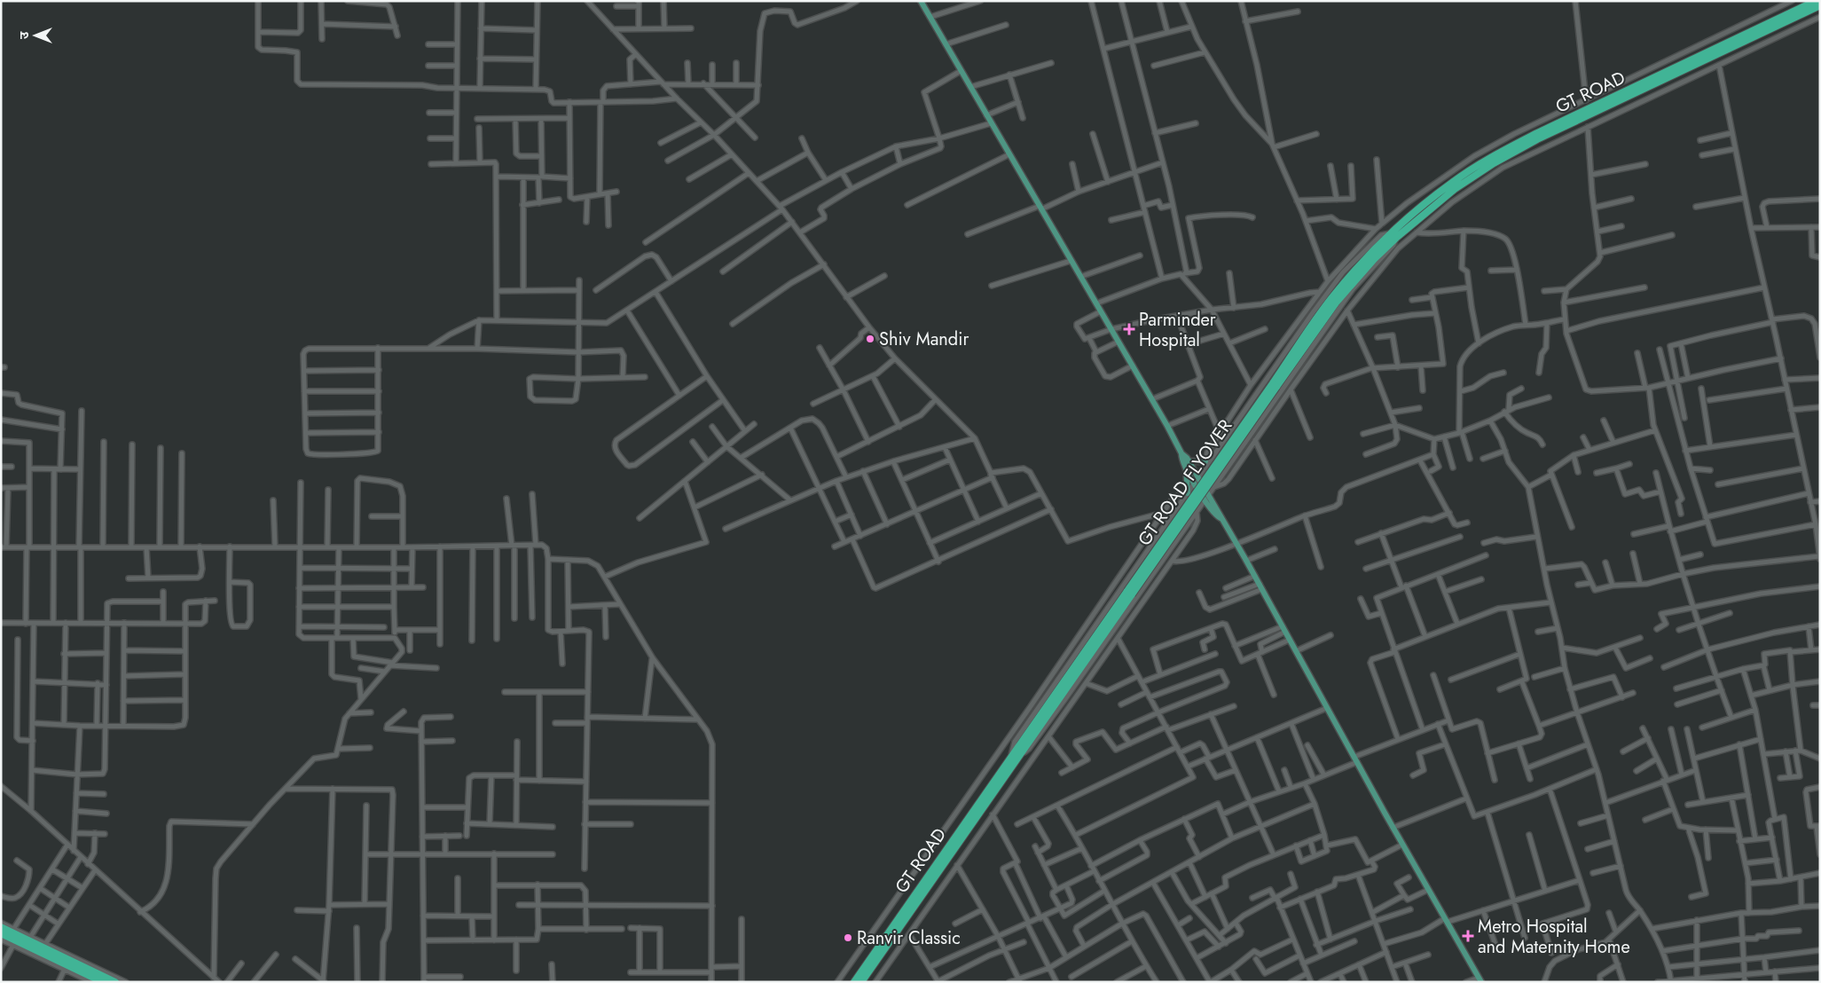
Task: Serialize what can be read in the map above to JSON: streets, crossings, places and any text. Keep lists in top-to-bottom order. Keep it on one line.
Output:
{"streets":{"highway":["GT ROAD","GT ROAD FLYOVER"]},"crossings":[["GT ROAD","GT ROAD FLYOVER"]],"places":{"health":["Parminder Hospital","Metro Hospital and Maternity Home"],"other":["Shiv Mandir","Ranvir Classic"]},"north":"left"}
